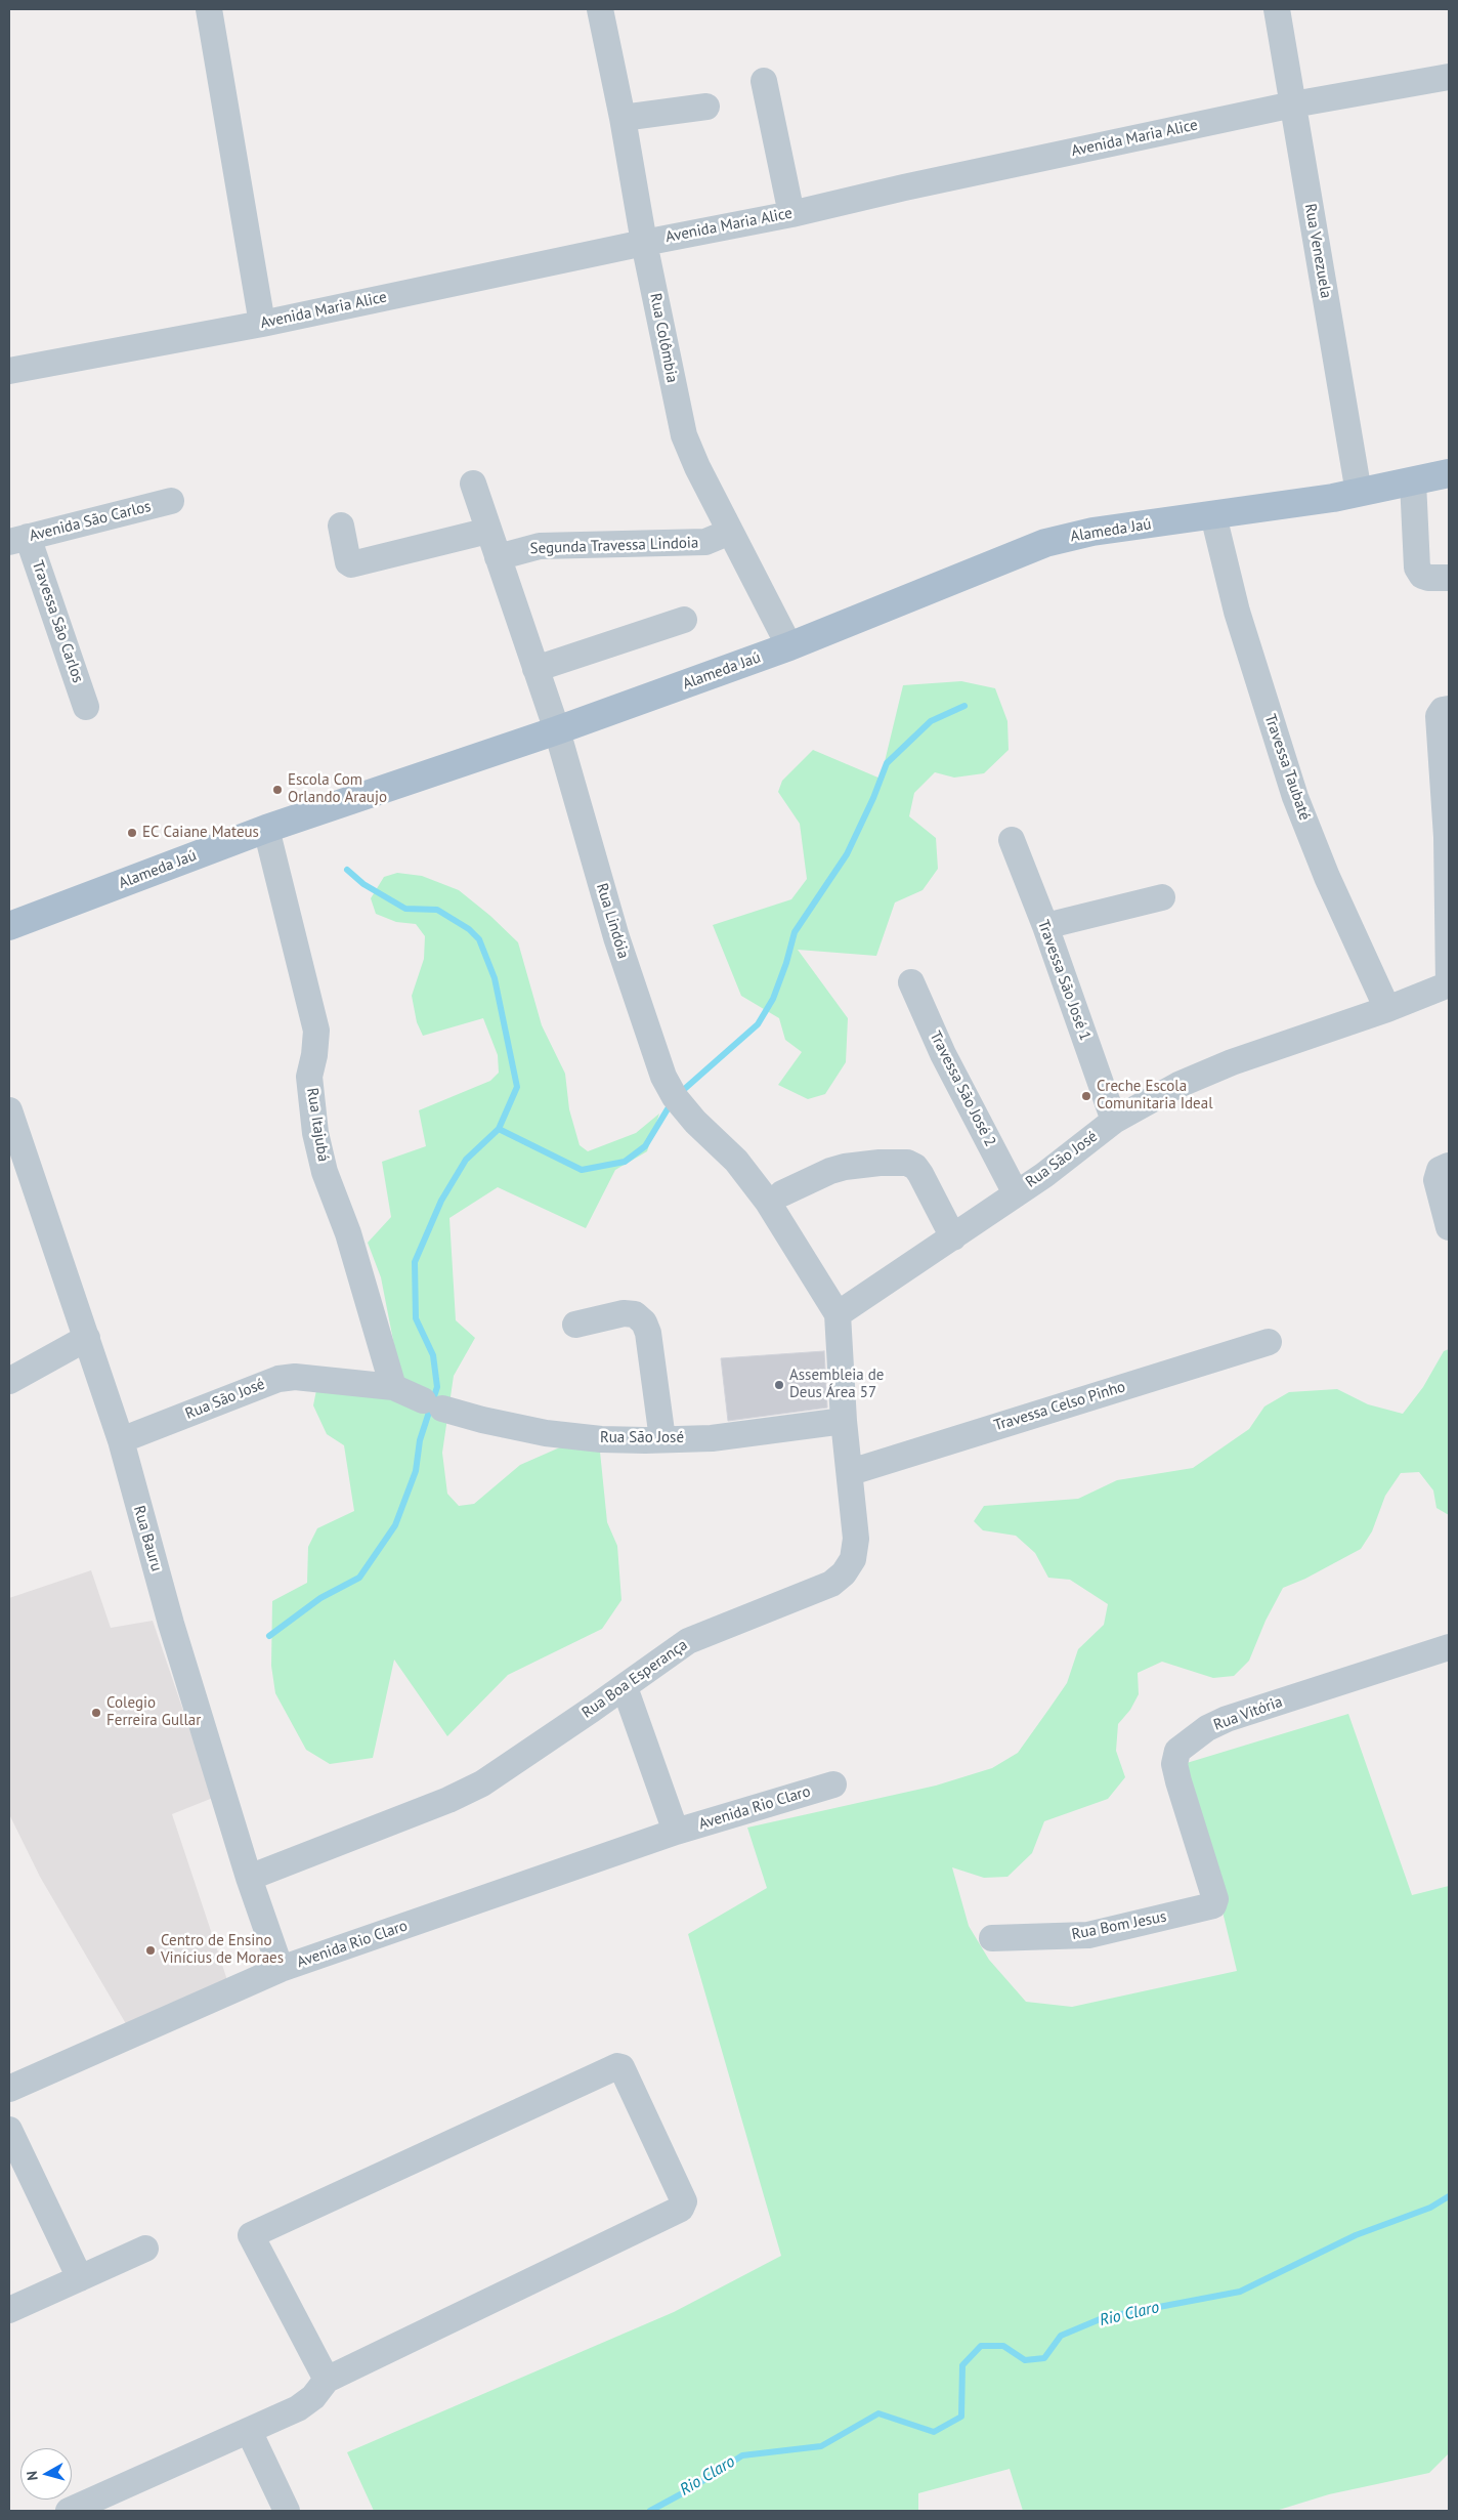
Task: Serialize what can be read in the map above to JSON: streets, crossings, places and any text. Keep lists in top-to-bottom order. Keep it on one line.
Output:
{"streets":{"main road":["Alameda Jaú"],"street":["Avenida Maria Alice","Rua Venezuela","Rua Colômbia","Avenida São Carlos","Segunda Travessa Lindoia","Travessa São Carlos","Travessa Taubaté","Rua Lindóia","Travessa São José 1","Travessa São José 2","Rua Itajubá","Rua São José","Travessa Celso Pinho","Rua Bauru","Rua Boa Esperança","Rua Vitória","Avenida Rio Claro","Rua Bom Jesus"]},"crossings":[["Avenida Maria Alice","Rua Venezuela"],["Avenida Maria Alice","Rua Colômbia"],["Rua Venezuela","Alameda Jaú"],["Rua Colômbia","Alameda Jaú"],["Rua Colômbia","Segunda Travessa Lindoia"],["Avenida São Carlos","Travessa São Carlos"],["Alameda Jaú","Travessa Taubaté"],["Alameda Jaú","Rua Lindóia"],["Alameda Jaú","Rua Itajubá"],["Segunda Travessa Lindoia","Rua Lindóia"],["Travessa Taubaté","Rua São José"],["Rua Lindóia","Rua São José"],["Rua Lindóia","Rua Boa Esperança"],["Travessa São José 1","Rua São José"],["Travessa São José 2","Rua São José"],["Rua Itajubá","Rua São José"],["Rua São José","Rua Bauru"],["Rua São José","Rua Boa Esperança"],["Travessa Celso Pinho","Rua Boa Esperança"],["Rua Bauru","Rua Boa Esperança"],["Rua Bauru","Avenida Rio Claro"],["Rua Vitória","Rua Bom Jesus"]],"water":["Rio Claro"],"places":["Escola Com Orlando Araujo","EC Caiane Mateus","Creche Escola Comunitaria Ideal","Assembleia de Deus Área 57","Colegio Ferreira Gullar","Centro de Ensino Vinícius de Moraes"],"north":"left"}
